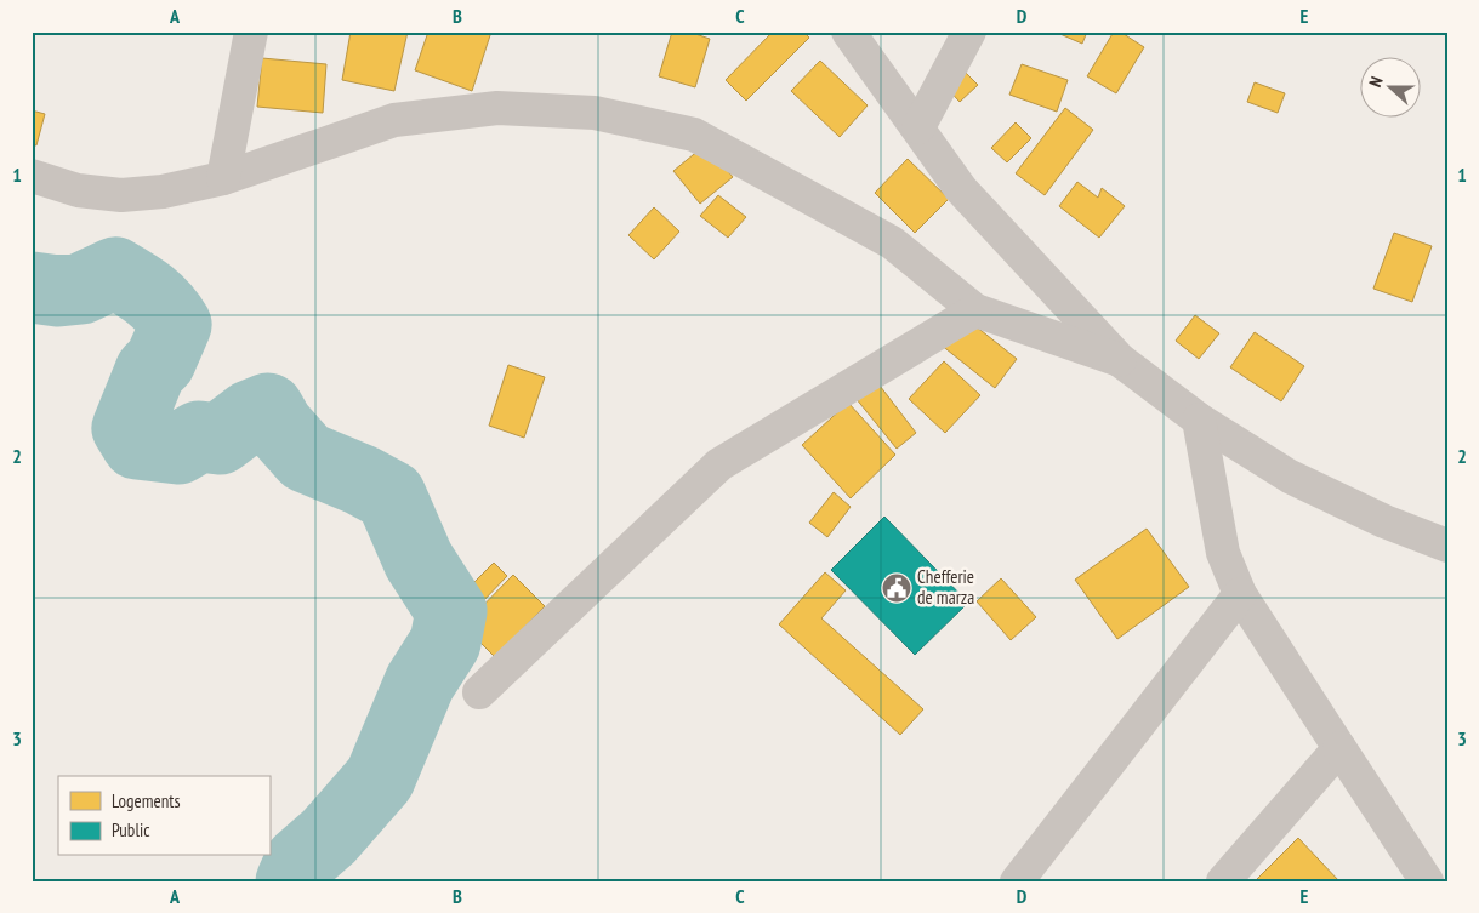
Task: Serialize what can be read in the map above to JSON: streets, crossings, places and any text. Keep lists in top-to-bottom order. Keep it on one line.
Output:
{"places":{"public building":["Chefferie de marza"]},"legend":["Logements","Public"],"north":"left","grid":{"columns":["A","B","C","D","E"],"rows":["1","2","3"]}}
